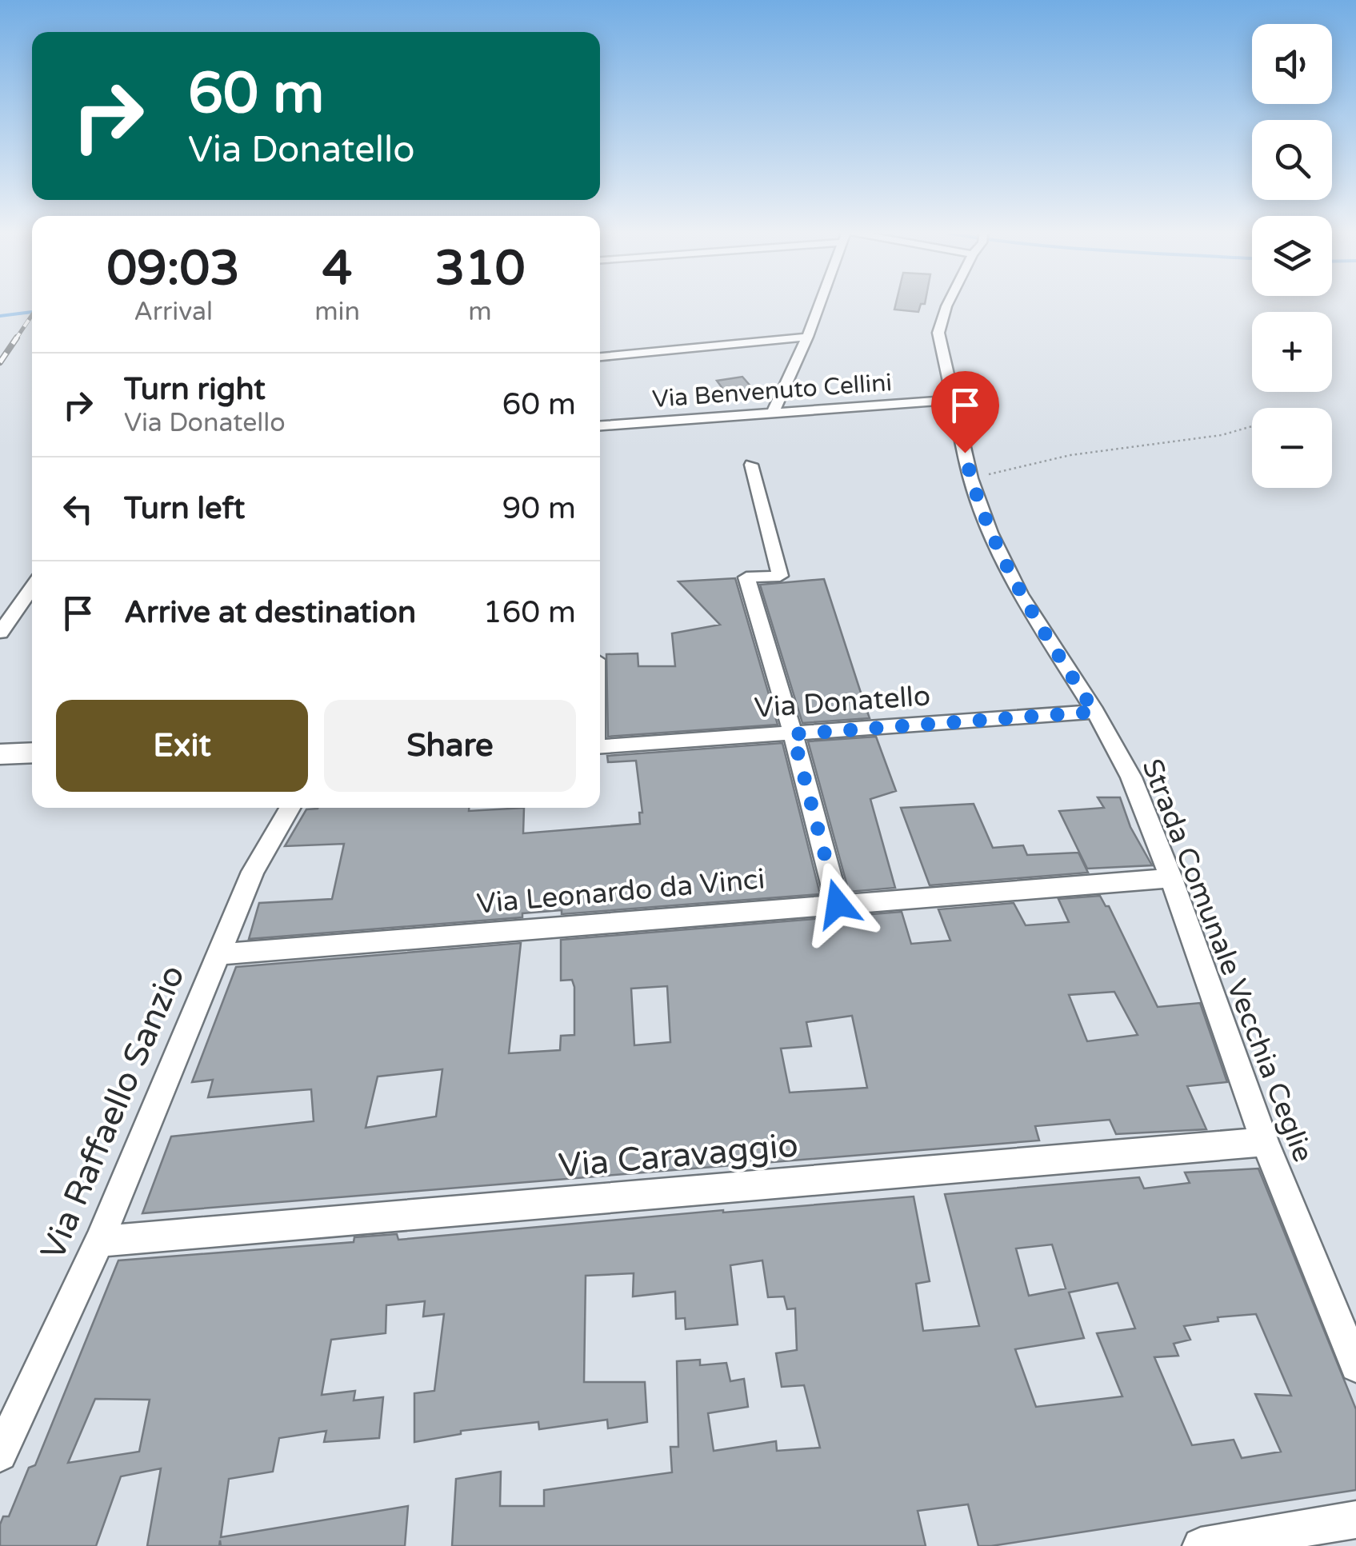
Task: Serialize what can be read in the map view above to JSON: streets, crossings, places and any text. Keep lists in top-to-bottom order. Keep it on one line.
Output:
{"streets":{"street":["Via Benvenuto Cellini","Via Donatello","Via Leonardo da Vinci","Strada Comunale Vecchia Ceglie","Via Raffaello Sanzio","Via Caravaggio"]},"crossings":[["Via Benvenuto Cellini","Strada Comunale Vecchia Ceglie"],["Via Donatello","Strada Comunale Vecchia Ceglie"],["Via Leonardo da Vinci","Strada Comunale Vecchia Ceglie"],["Via Leonardo da Vinci","Via Raffaello Sanzio"],["Strada Comunale Vecchia Ceglie","Via Caravaggio"],["Via Raffaello Sanzio","Via Caravaggio"]],"page":{"map_buttons":["+","−"],"turn":["60 m","Via Donatello"],"eta":["09:03","Arrival","4","min","310","m"],"list":[{"name":"Turn right","note":"Via Donatello","value":"60 m"},{"name":"Turn left","value":"90 m"},{"name":"Arrive at destination","value":"160 m"}],"buttons":["Exit","Share"]}}
